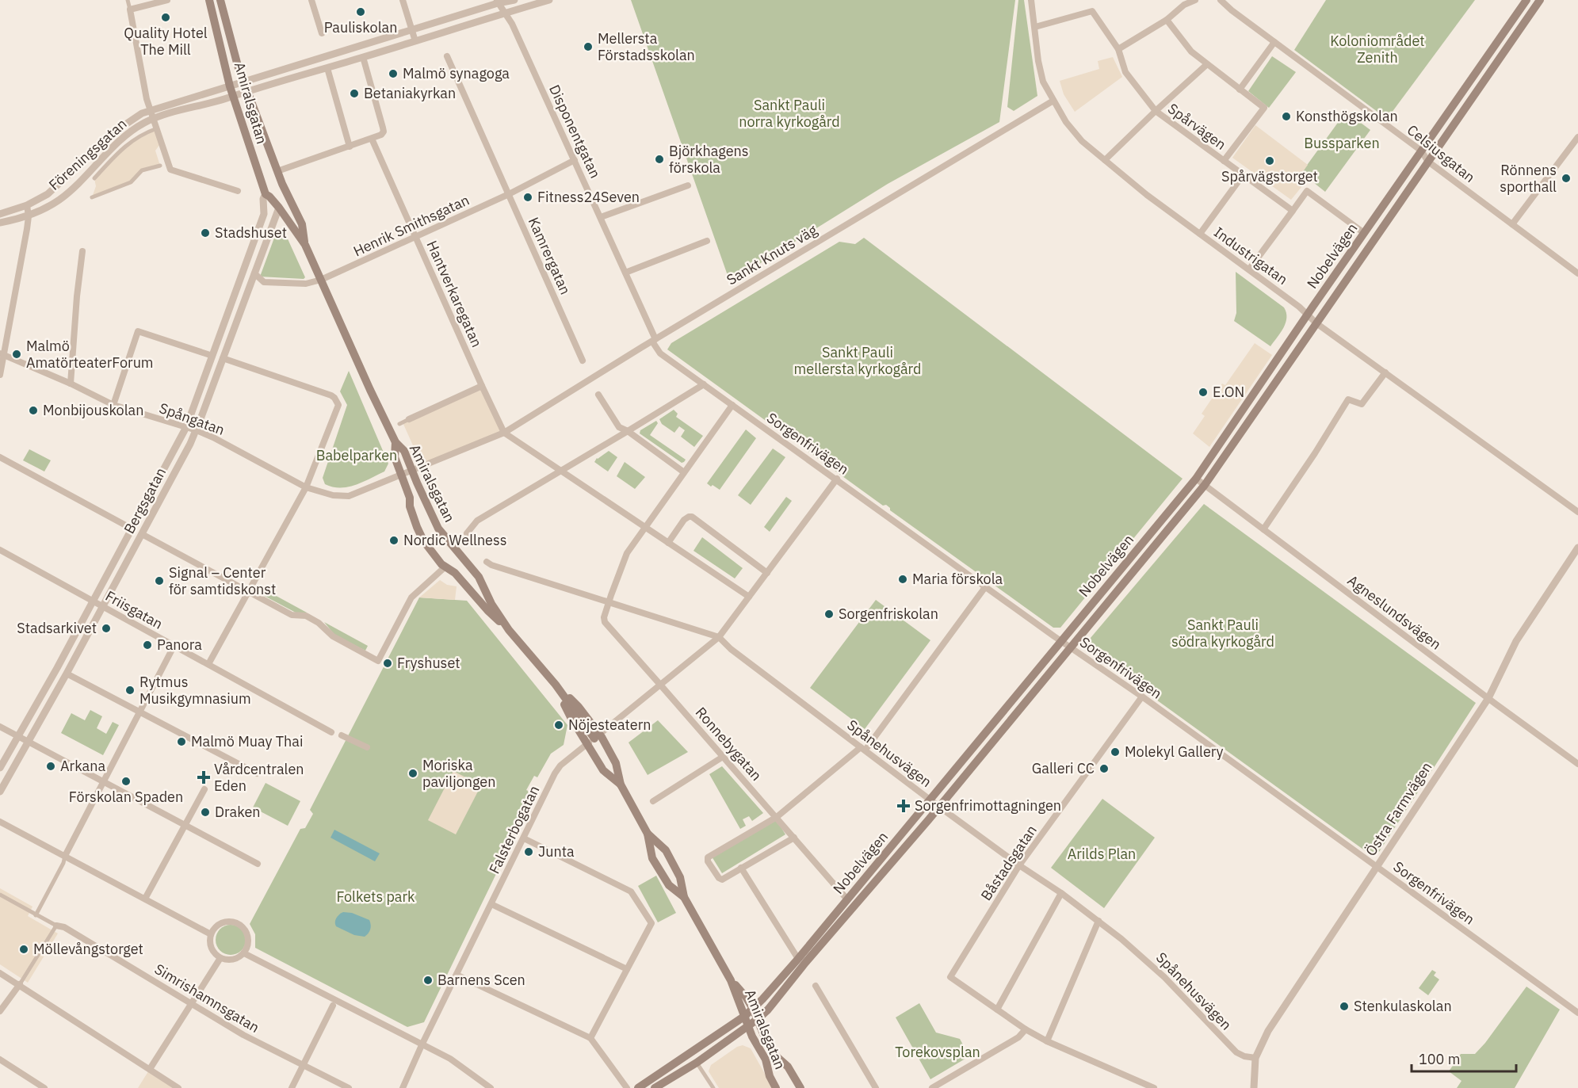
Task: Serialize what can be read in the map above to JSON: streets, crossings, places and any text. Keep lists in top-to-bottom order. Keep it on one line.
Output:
{"streets":{"main road":["Amiralsgatan","Nobelvägen"],"street":["Spårvägen","Disponentgatan","Celsiusgatan","Föreningsgatan","Henrik Smithsgatan","Sankt Knuts väg","Kamrergatan","Industrigatan","Hantverkaregatan","Spångatan","Sorgenfrivägen","Bergsgatan","Friisgatan","Agneslundsvägen","Ronnebygatan","Spånehusvägen","Östra Farmvägen","Falsterbogatan","Båstadsgatan","Simrishamnsgatan"]},"crossings":[["Amiralsgatan","Föreningsgatan"],["Amiralsgatan","Henrik Smithsgatan"],["Amiralsgatan","Sankt Knuts väg"],["Amiralsgatan","Nobelvägen"],["Amiralsgatan","Spångatan"],["Amiralsgatan","Bergsgatan"],["Amiralsgatan","Falsterbogatan"],["Spårvägen","Industrigatan"],["Disponentgatan","Föreningsgatan"],["Disponentgatan","Henrik Smithsgatan"],["Disponentgatan","Sankt Knuts väg"],["Disponentgatan","Sorgenfrivägen"],["Celsiusgatan","Nobelvägen"],["Henrik Smithsgatan","Kamrergatan"],["Henrik Smithsgatan","Hantverkaregatan"],["Henrik Smithsgatan","Bergsgatan"],["Sankt Knuts väg","Industrigatan"],["Sankt Knuts väg","Hantverkaregatan"],["Sankt Knuts väg","Spångatan"],["Sankt Knuts väg","Sorgenfrivägen"],["Industrigatan","Nobelvägen"],["Nobelvägen","Sorgenfrivägen"],["Nobelvägen","Agneslundsvägen"],["Nobelvägen","Ronnebygatan"],["Nobelvägen","Spånehusvägen"],["Spångatan","Bergsgatan"],["Sorgenfrivägen","Östra Farmvägen"],["Sorgenfrivägen","Falsterbogatan"],["Sorgenfrivägen","Båstadsgatan"],["Bergsgatan","Friisgatan"],["Agneslundsvägen","Östra Farmvägen"],["Ronnebygatan","Spånehusvägen"],["Ronnebygatan","Falsterbogatan"],["Spånehusvägen","Östra Farmvägen"],["Spånehusvägen","Falsterbogatan"],["Spånehusvägen","Båstadsgatan"]],"parks":["Koloniområdet Zenith","Sankt Pauli norra kyrkogård","Bussparken","Sankt Pauli mellersta kyrkogård","Babelparken","Sankt Pauli södra kyrkogård","Arilds Plan","Folkets park","Torekovsplan"],"places":{"other":["Pauliskolan","Quality Hotel The Mill","Mellersta Förstadsskolan","Malmö synagoga","Betaniakyrkan","Konsthögskolan","Björkhagens förskola","Spårvägstorget","Rönnens sporthall","Fitness24Seven","Stadshuset","Malmö AmatörteaterForum","E.ON","Monbijouskolan","Nordic Wellness","Maria förskola","Signal – Center för samtidskonst","Sorgenfriskolan","Stadsarkivet","Panora","Fryshuset","Rytmus Musikgymnasium","Nöjesteatern","Malmö Muay Thai","Molekyl Gallery","Arkana","Galleri CC","Moriska paviljongen","Förskolan Spaden","Draken","Junta","Möllevångstorget","Barnens Scen","Stenkulaskolan"],"health":["Vårdcentralen Eden","Sorgenfrimottagningen"]},"scale_bar":"100 m"}
